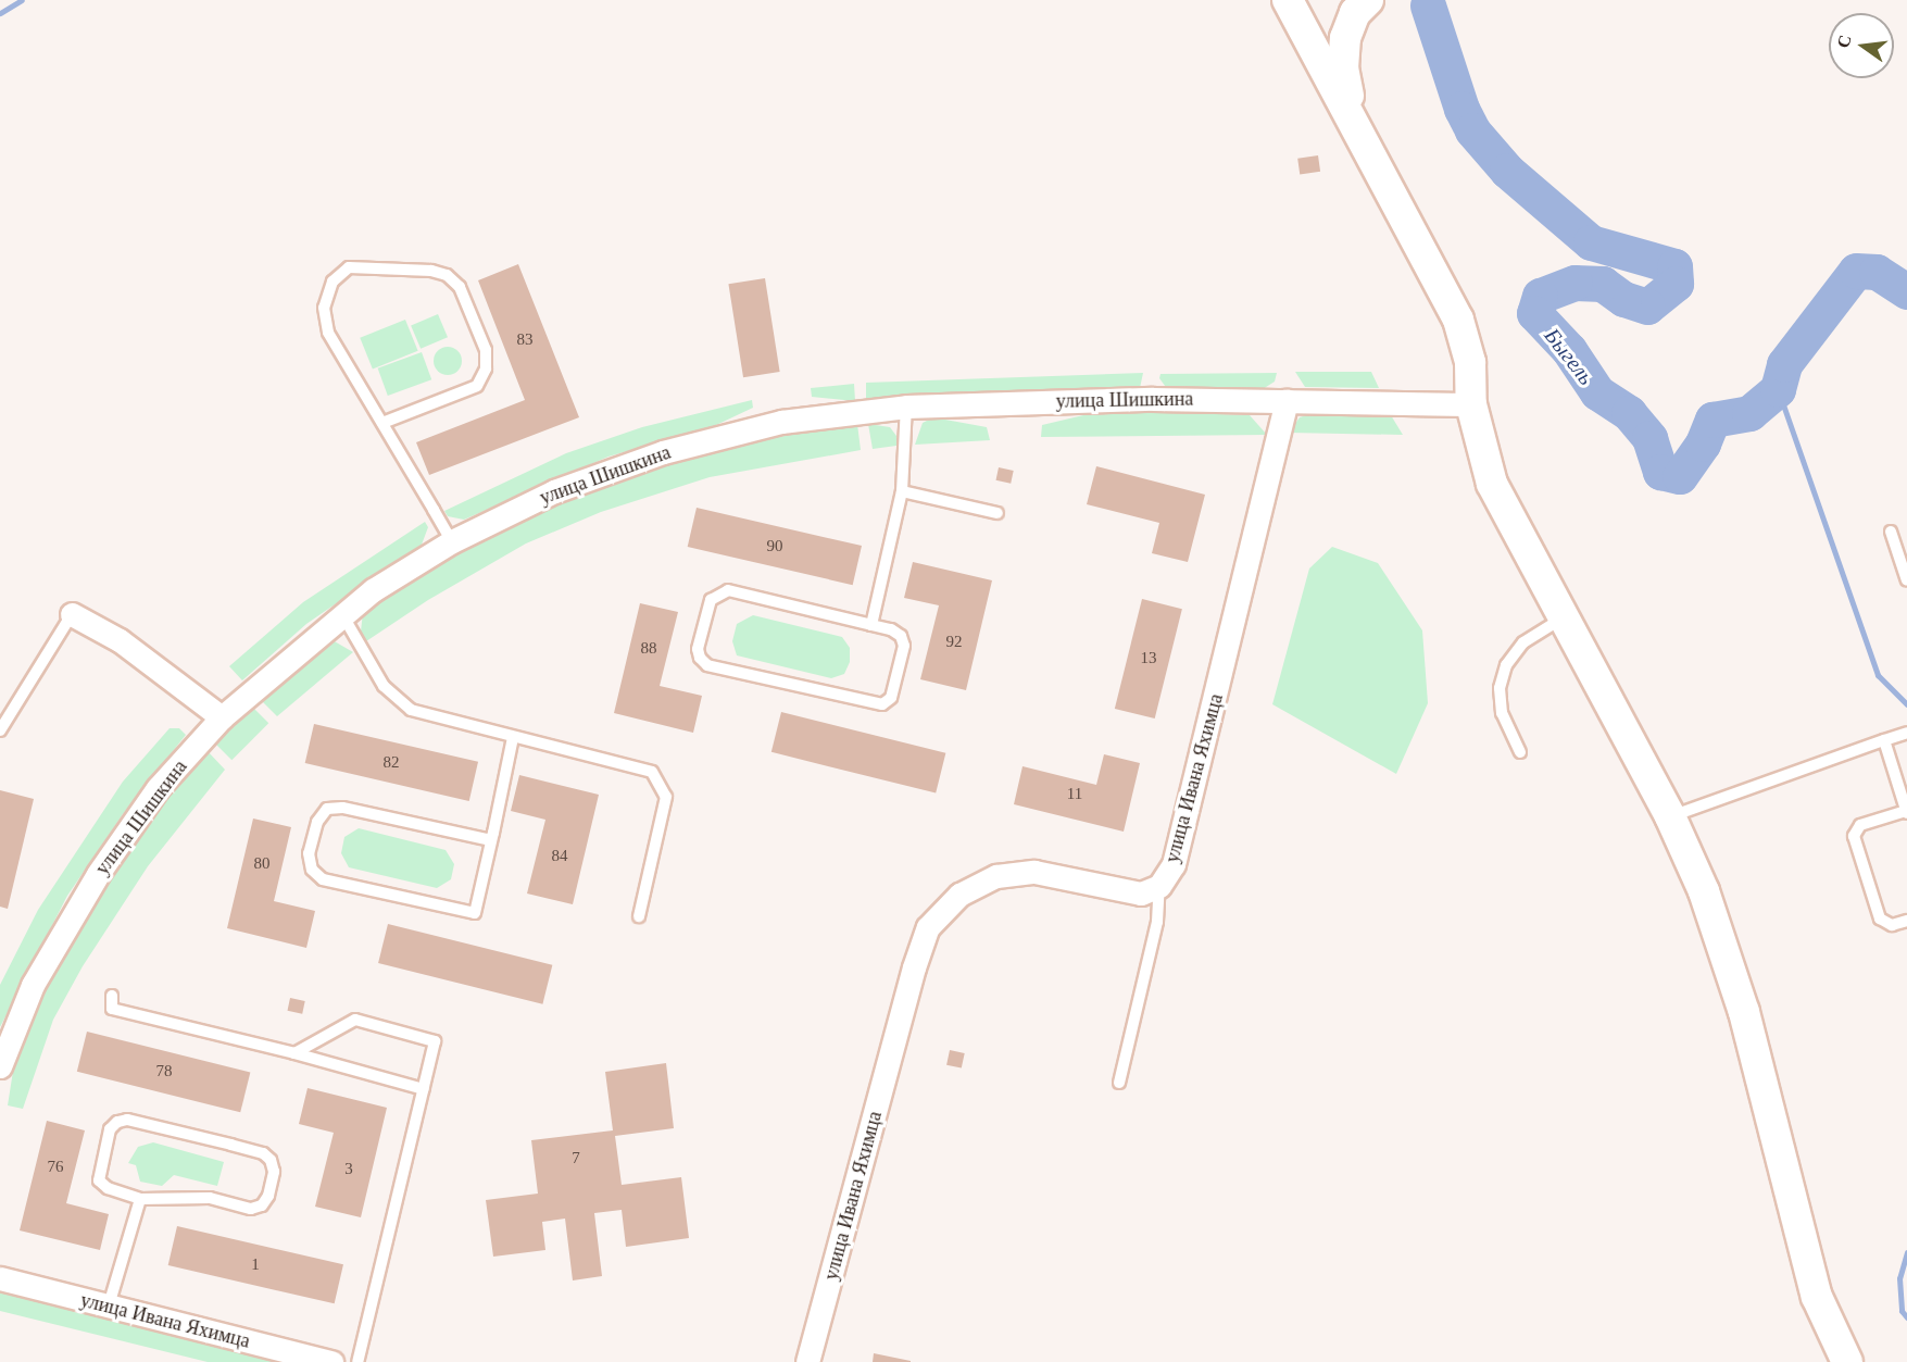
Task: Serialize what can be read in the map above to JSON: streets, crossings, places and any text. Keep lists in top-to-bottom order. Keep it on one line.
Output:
{"streets":{"street":["улица Шишкина","улица Ивана Яхимца"]},"crossings":[["улица Шишкина","улица Ивана Яхимца"]],"water":["Быгель"],"house_numbers":["83","90","92","88","13","82","11","84","80","78","7","76","3","1"],"north":"left"}
